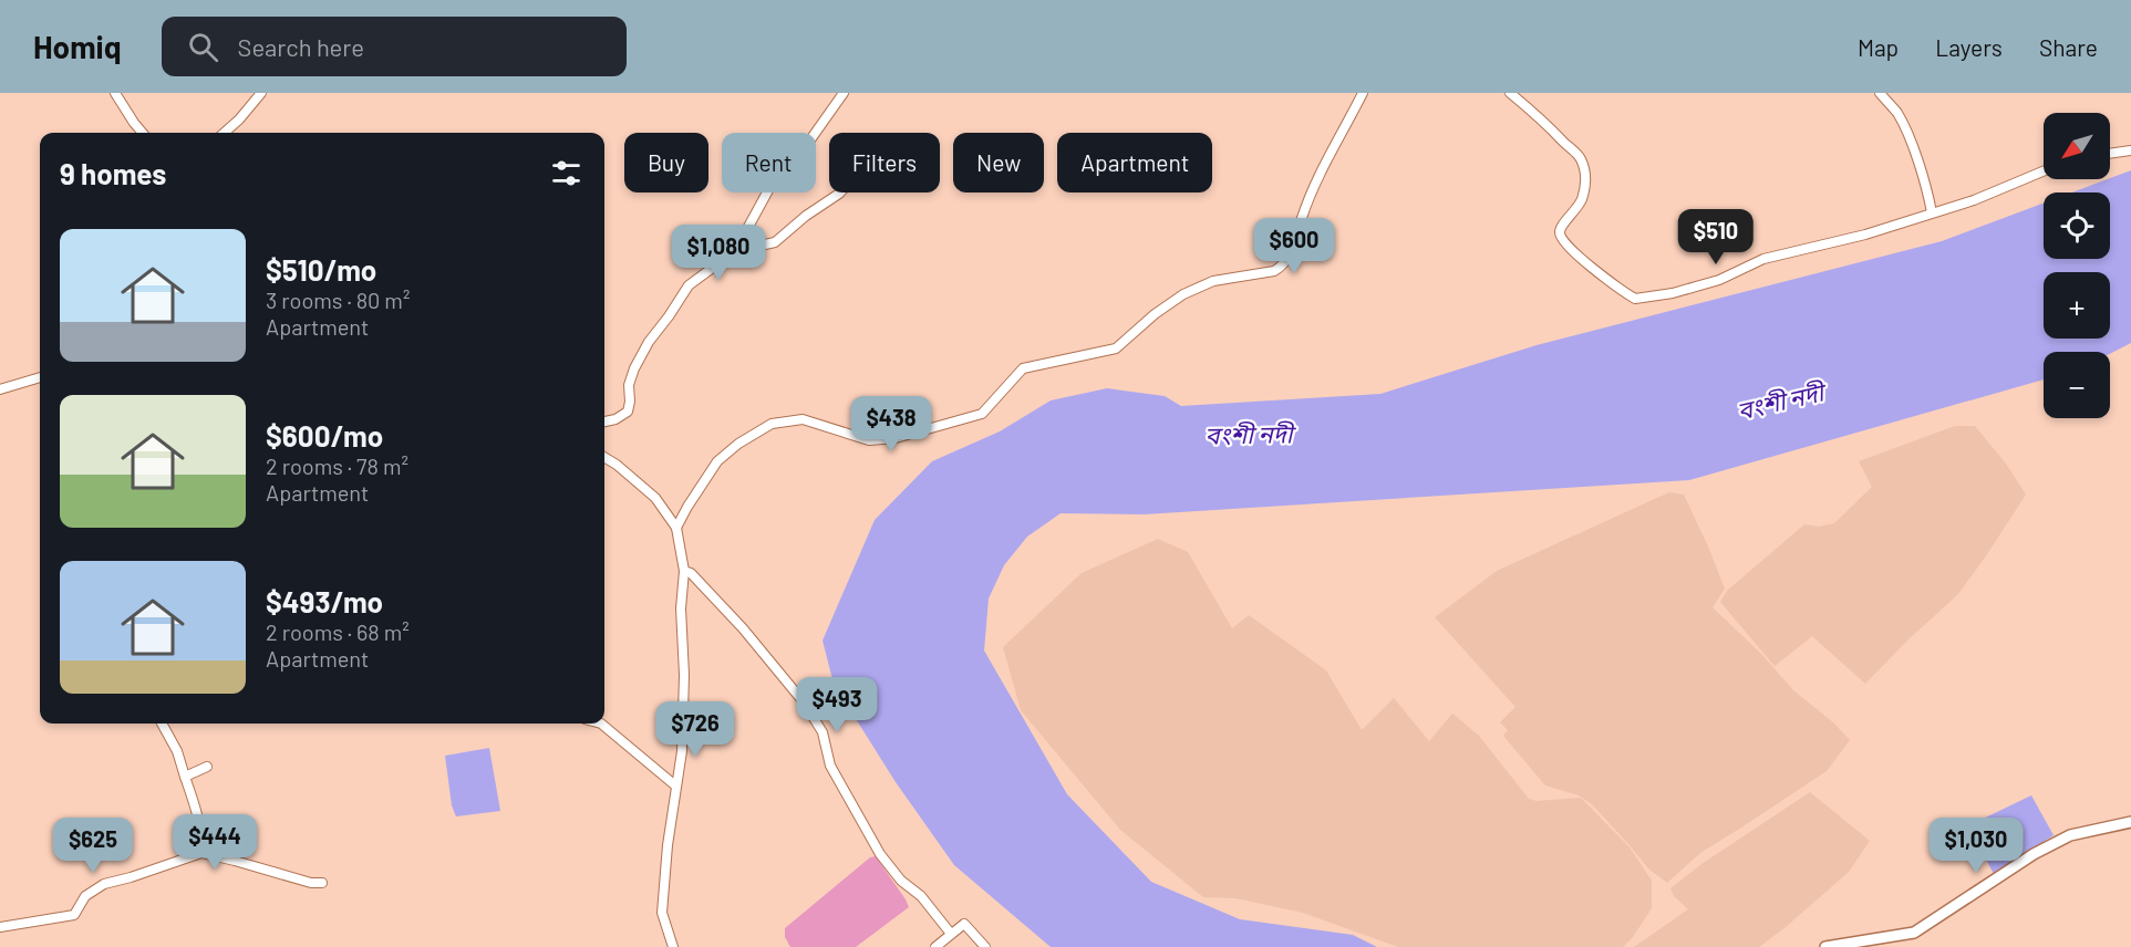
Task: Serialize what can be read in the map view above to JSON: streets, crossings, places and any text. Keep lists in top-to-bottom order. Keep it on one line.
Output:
{"water":["বংশী নদী"],"north":"bottom left","page":{"header":"Homiq","search":"Search here","nav":["Map","Layers","Share"],"map_buttons":["+","−"],"chip":["Buy","Rent","Filters","New","Apartment"],"heading":"9 homes","price":["$510","$600","$1,080","$438","$493","$726","$444","$625","$1,030"],"list":[{"name":"$510/mo","note":"3 rooms · 80 m² · Apartment"},{"name":"$600/mo","note":"2 rooms · 78 m² · Apartment"},{"name":"$493/mo","note":"2 rooms · 68 m² · Apartment"}]}}
